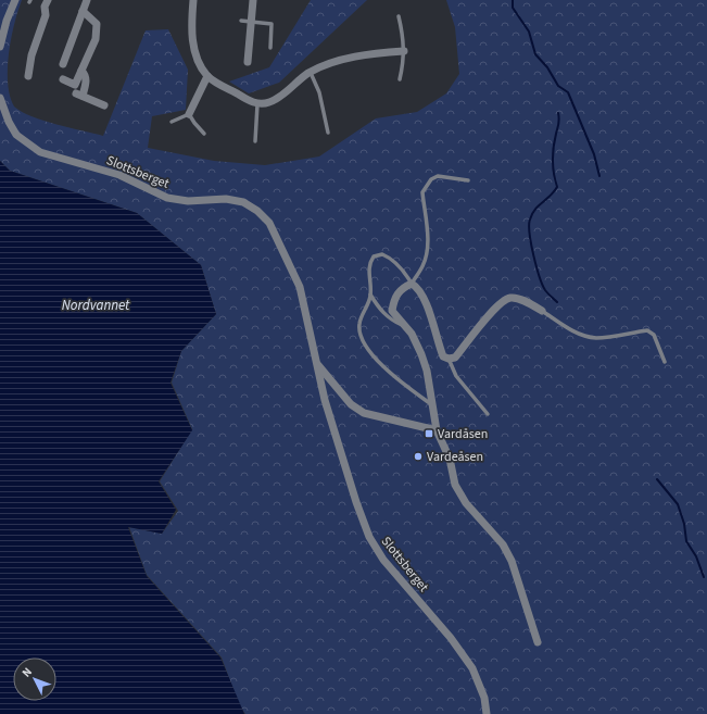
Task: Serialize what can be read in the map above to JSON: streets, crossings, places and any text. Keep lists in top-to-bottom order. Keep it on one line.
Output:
{"streets":{"street":["Slottsberget"]},"water":["Nordvannet"],"places":{"transit":["Vardåsen"],"other":["Vardeåsen"]},"north":"top left"}
